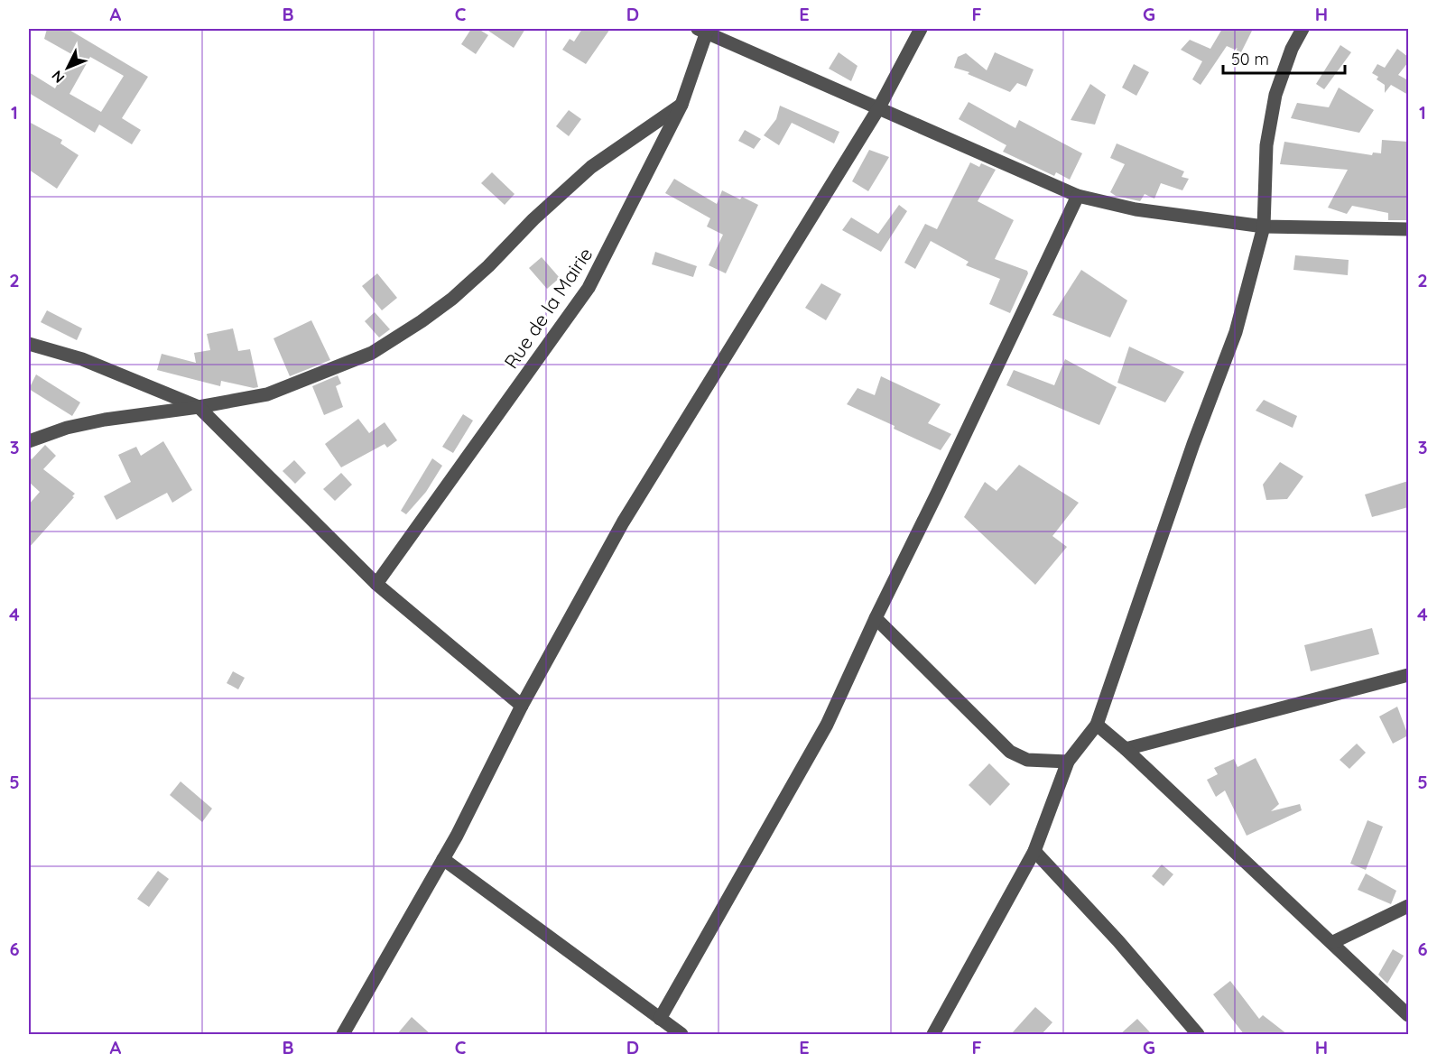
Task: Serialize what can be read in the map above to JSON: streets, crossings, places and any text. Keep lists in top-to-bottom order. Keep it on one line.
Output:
{"streets":{"street":["Rue de la Mairie"]},"scale_bar":"50 m","north":"bottom left","grid":{"columns":["A","B","C","D","E","F","G","H"],"rows":["1","2","3","4","5","6"]}}
